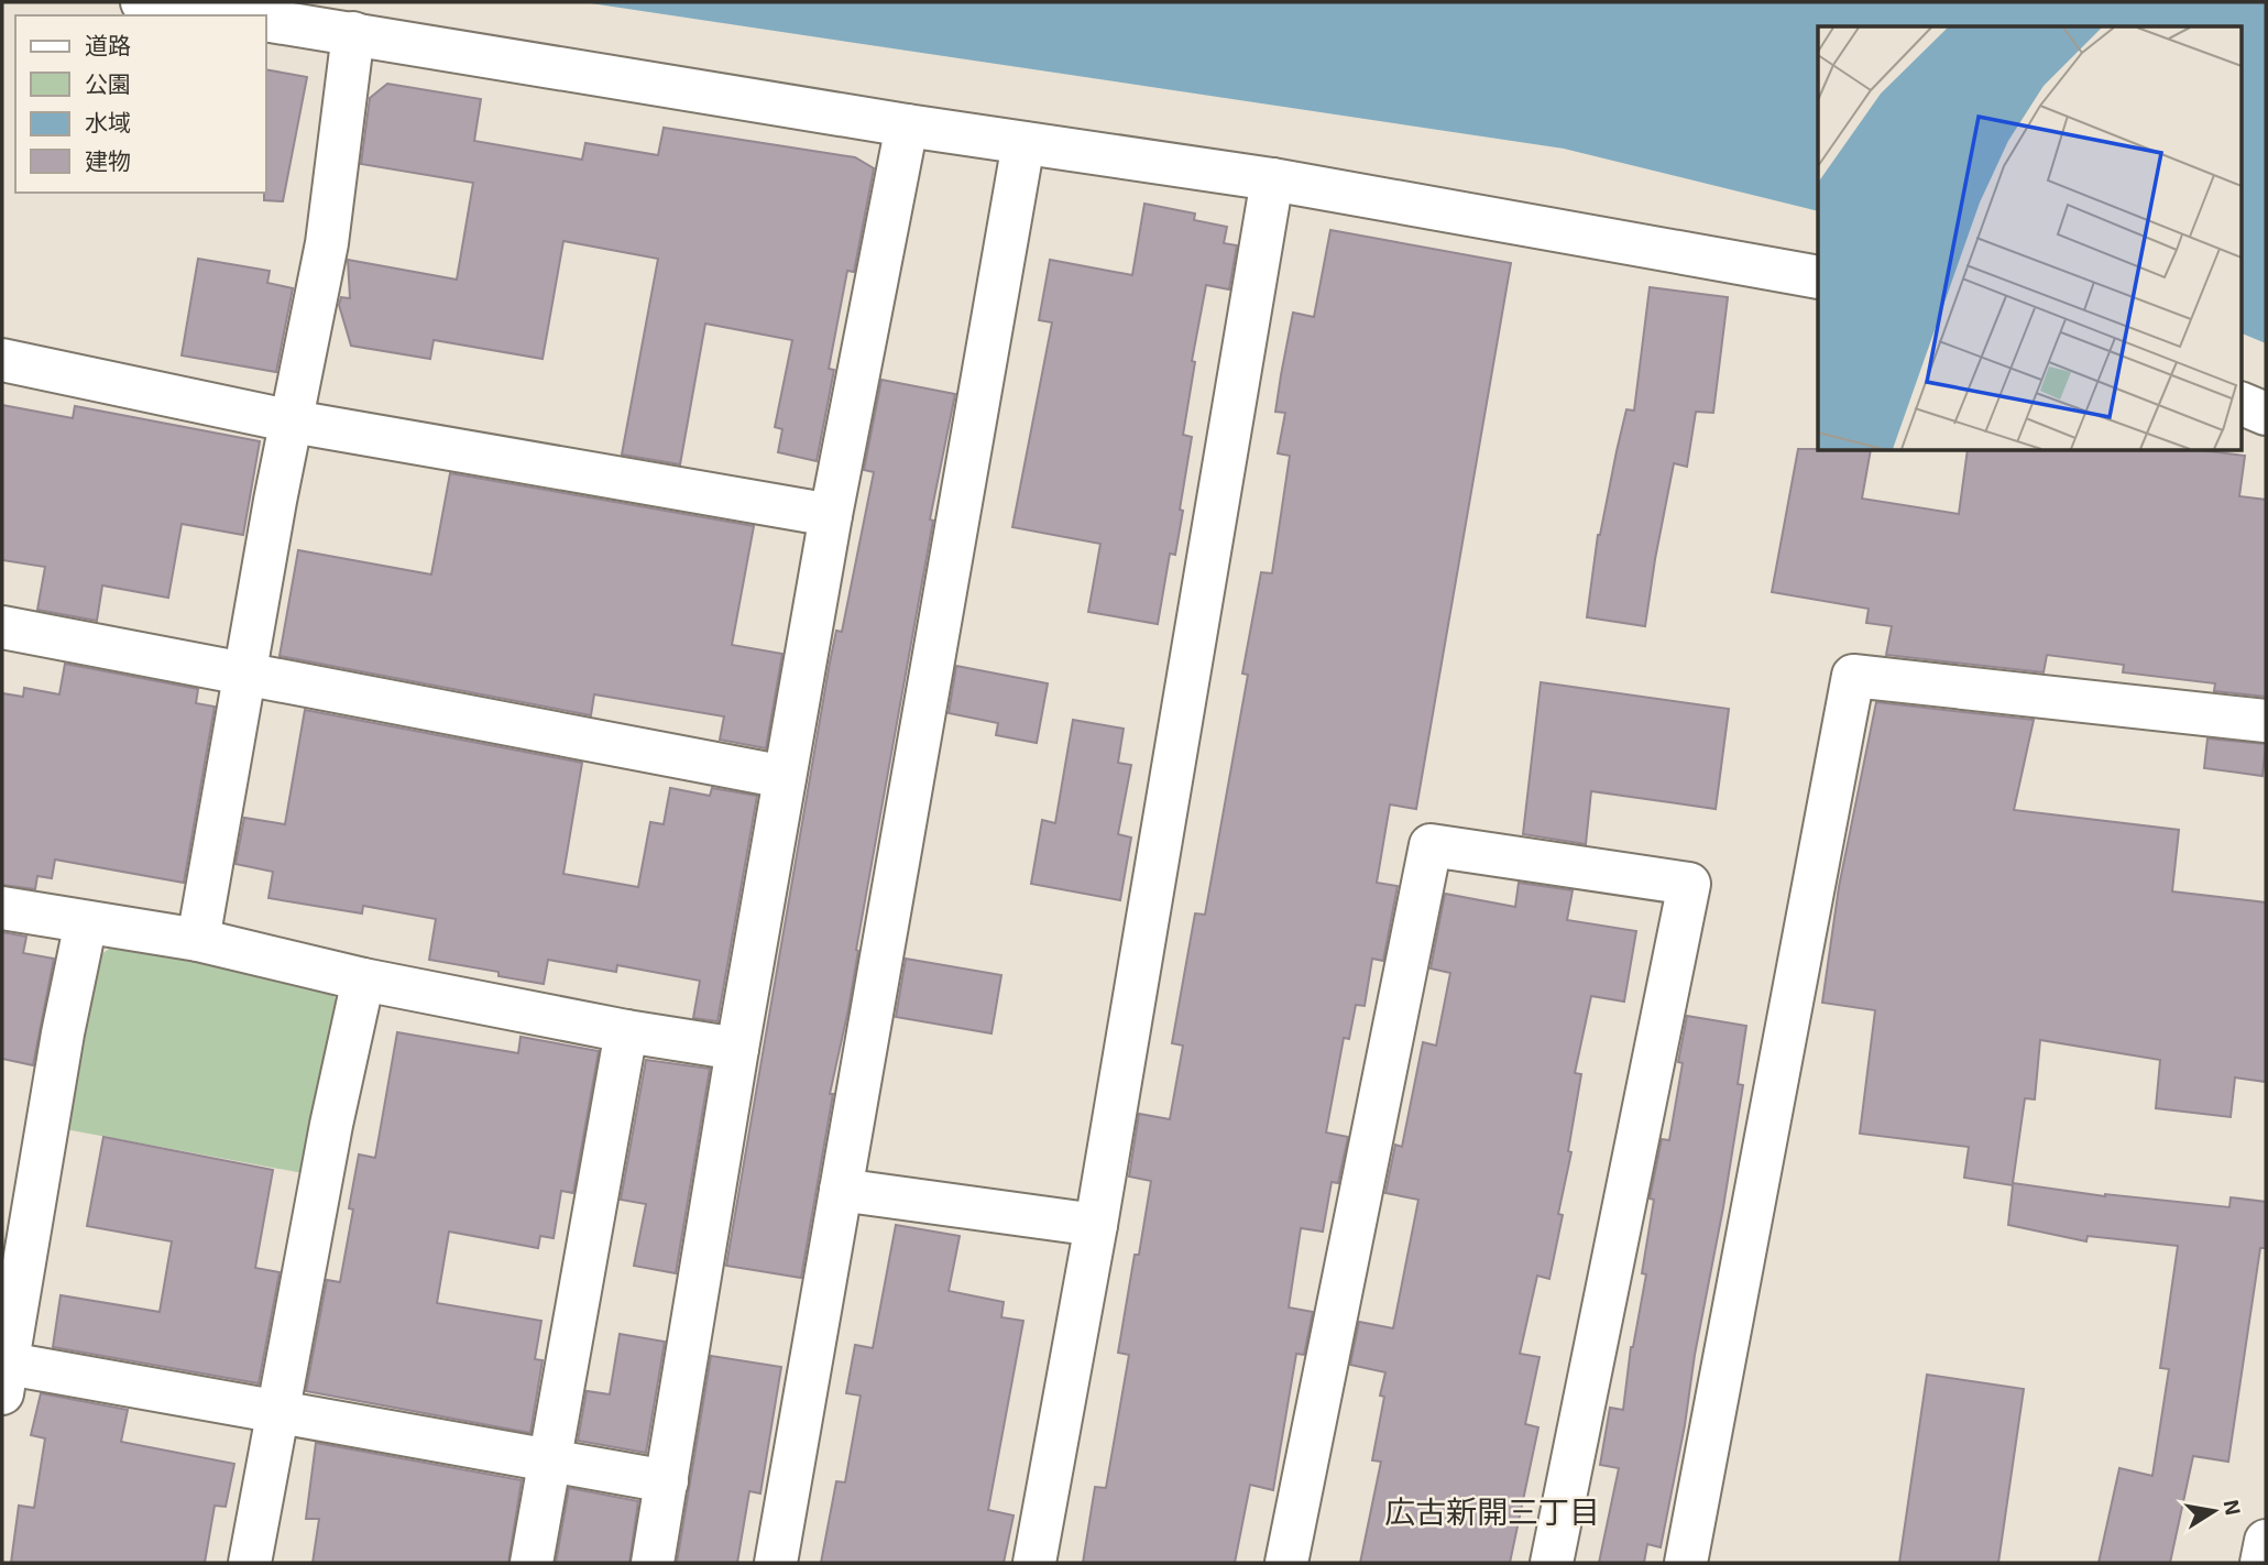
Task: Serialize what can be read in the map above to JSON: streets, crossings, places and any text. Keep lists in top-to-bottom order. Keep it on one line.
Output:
{"districts":["広古新開三丁目"],"legend":["道路","公園","水域","建物"],"north":"right"}
